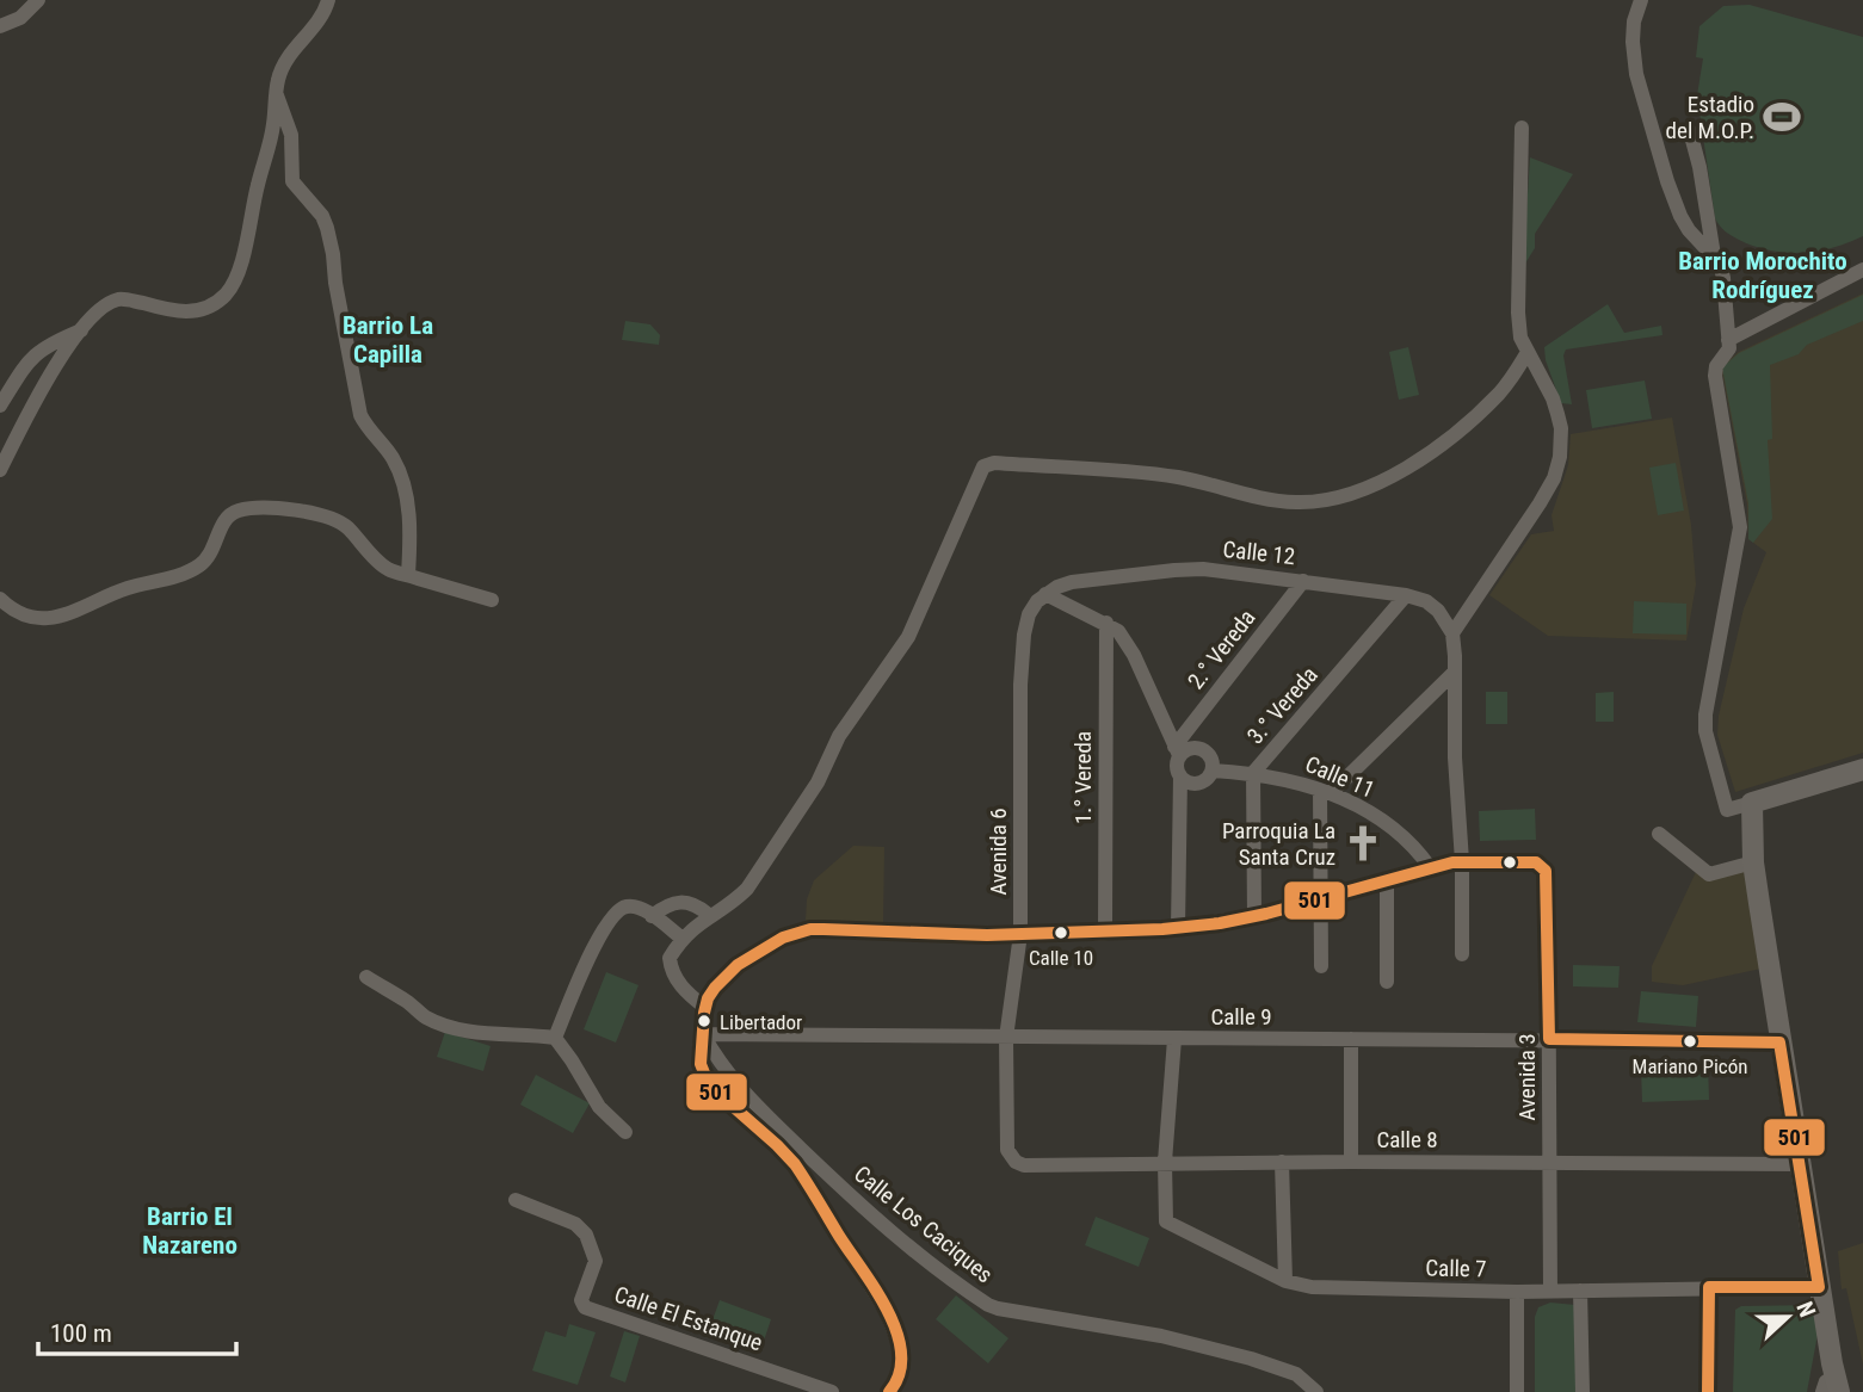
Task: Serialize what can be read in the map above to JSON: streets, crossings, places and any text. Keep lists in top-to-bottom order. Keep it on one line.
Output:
{"streets":{"street":["Calle 12","2.° Vereda","3.° Vereda","Calle 11","1.° Vereda","Avenida 6","Calle 9","Avenida 3","Calle 8","Calle Los Caciques","Calle 7","Calle El Estanque"]},"crossings":[["Calle 12","2.° Vereda"],["Calle 12","3.° Vereda"],["Calle 12","Avenida 6"],["2.° Vereda","Calle 11"],["3.° Vereda","Calle 11"],["Avenida 6","Calle 9"],["Avenida 6","Calle 8"],["Calle 9","Avenida 3"],["Calle 9","Calle Los Caciques"],["Avenida 3","Calle 8"],["Avenida 3","Calle 7"],["Calle 8","Calle 7"]],"districts":["Barrio Morochito Rodríguez","Barrio La Capilla","Barrio El Nazareno"],"places":{"sports":["Estadio del M.O.P."],"church":["Parroquia La Santa Cruz"],"other":["Calle 10","Libertador","Mariano Picón"]},"lines":["transit line 501"],"scale_bar":"100 m","north":"right"}
